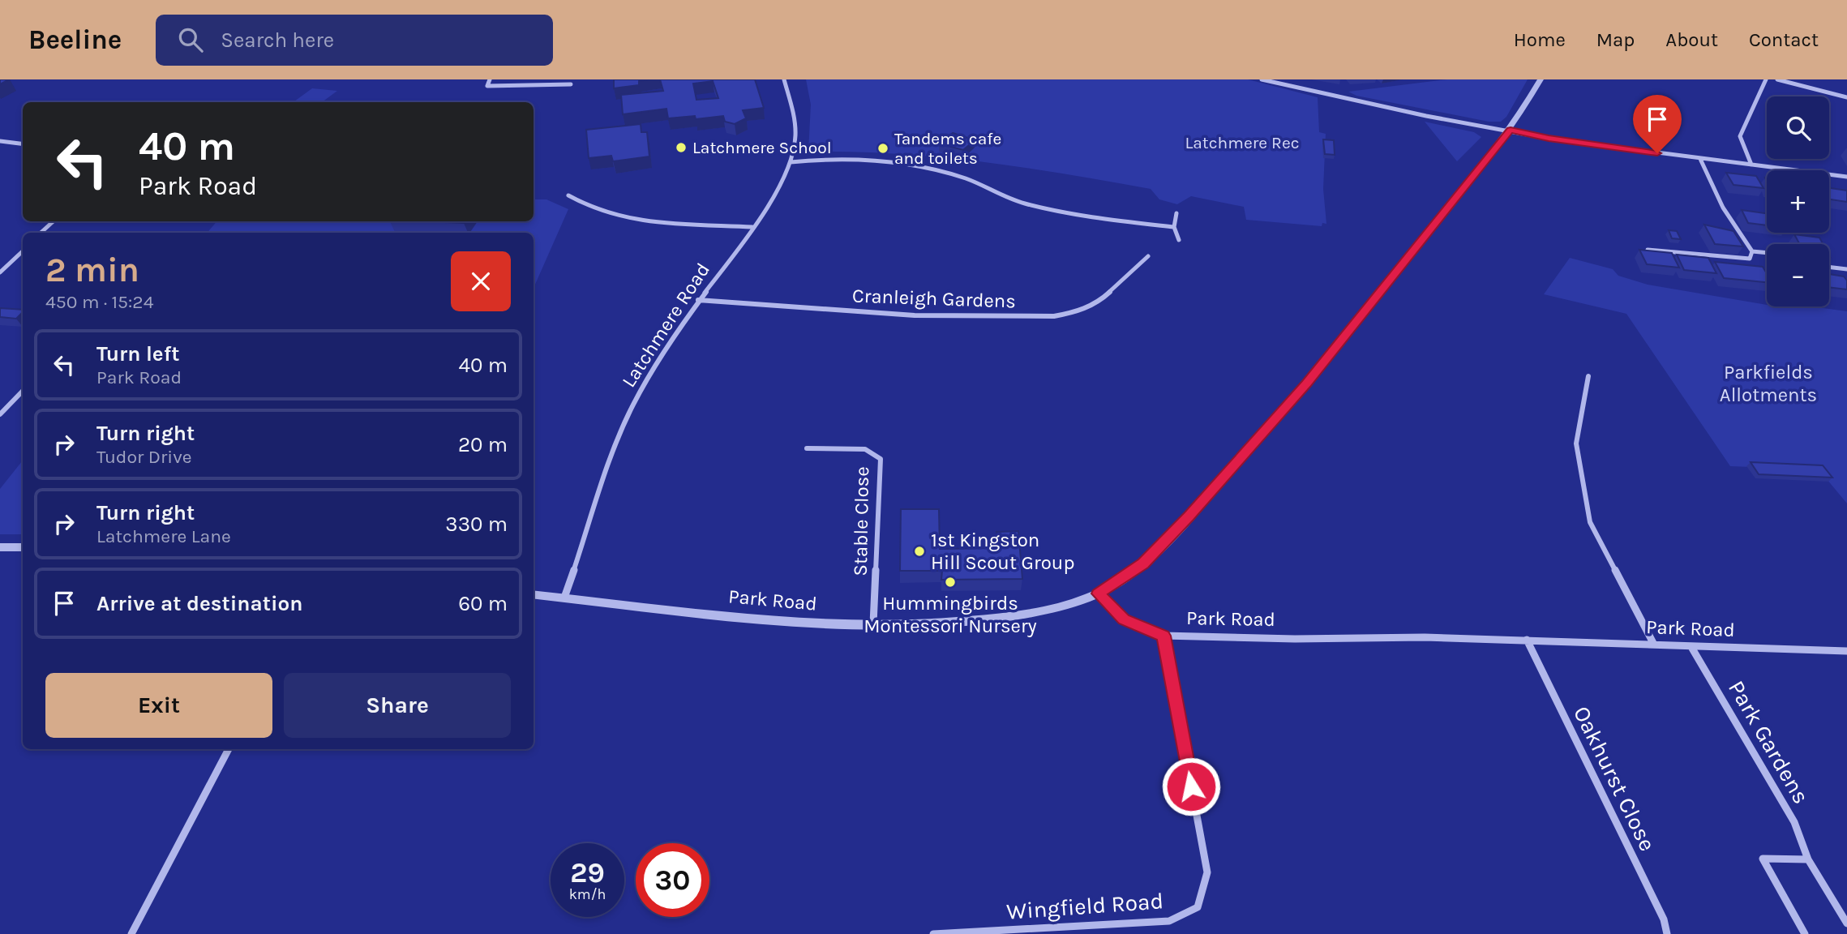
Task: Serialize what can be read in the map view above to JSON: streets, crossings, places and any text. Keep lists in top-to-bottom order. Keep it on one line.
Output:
{"streets":{"street":["Cranleigh Gardens","Latchmere Road","Stable Close","Park Road","Park Gardens","Oakhurst Close","Wingfield Road"]},"crossings":[["Cranleigh Gardens","Latchmere Road"],["Latchmere Road","Park Road"],["Stable Close","Park Road"],["Park Road","Park Gardens"],["Park Road","Oakhurst Close"],["Park Road","Wingfield Road"]],"parks":["Latchmere Rec","Parkfields Allotments"],"places":["Latchmere School","Tandems cafe and toilets","1st Kingston Hill Scout Group","Hummingbirds Montessori Nursery"],"page":{"header":"Beeline","search":"Search here","nav":["Home","Map","About","Contact"],"map_buttons":["+","−"],"turn":["40 m","Park Road"],"heading":["2 min","450 m · 15:24"],"list":[{"name":"Turn left","note":"Park Road","value":"40 m"},{"name":"Turn right","note":"Tudor Drive","value":"20 m"},{"name":"Turn right","note":"Latchmere Lane","value":"330 m"},{"name":"Arrive at destination","value":"60 m"}],"buttons":["Exit","Share"],"speed":"29 km/h","limit":"30"}}
